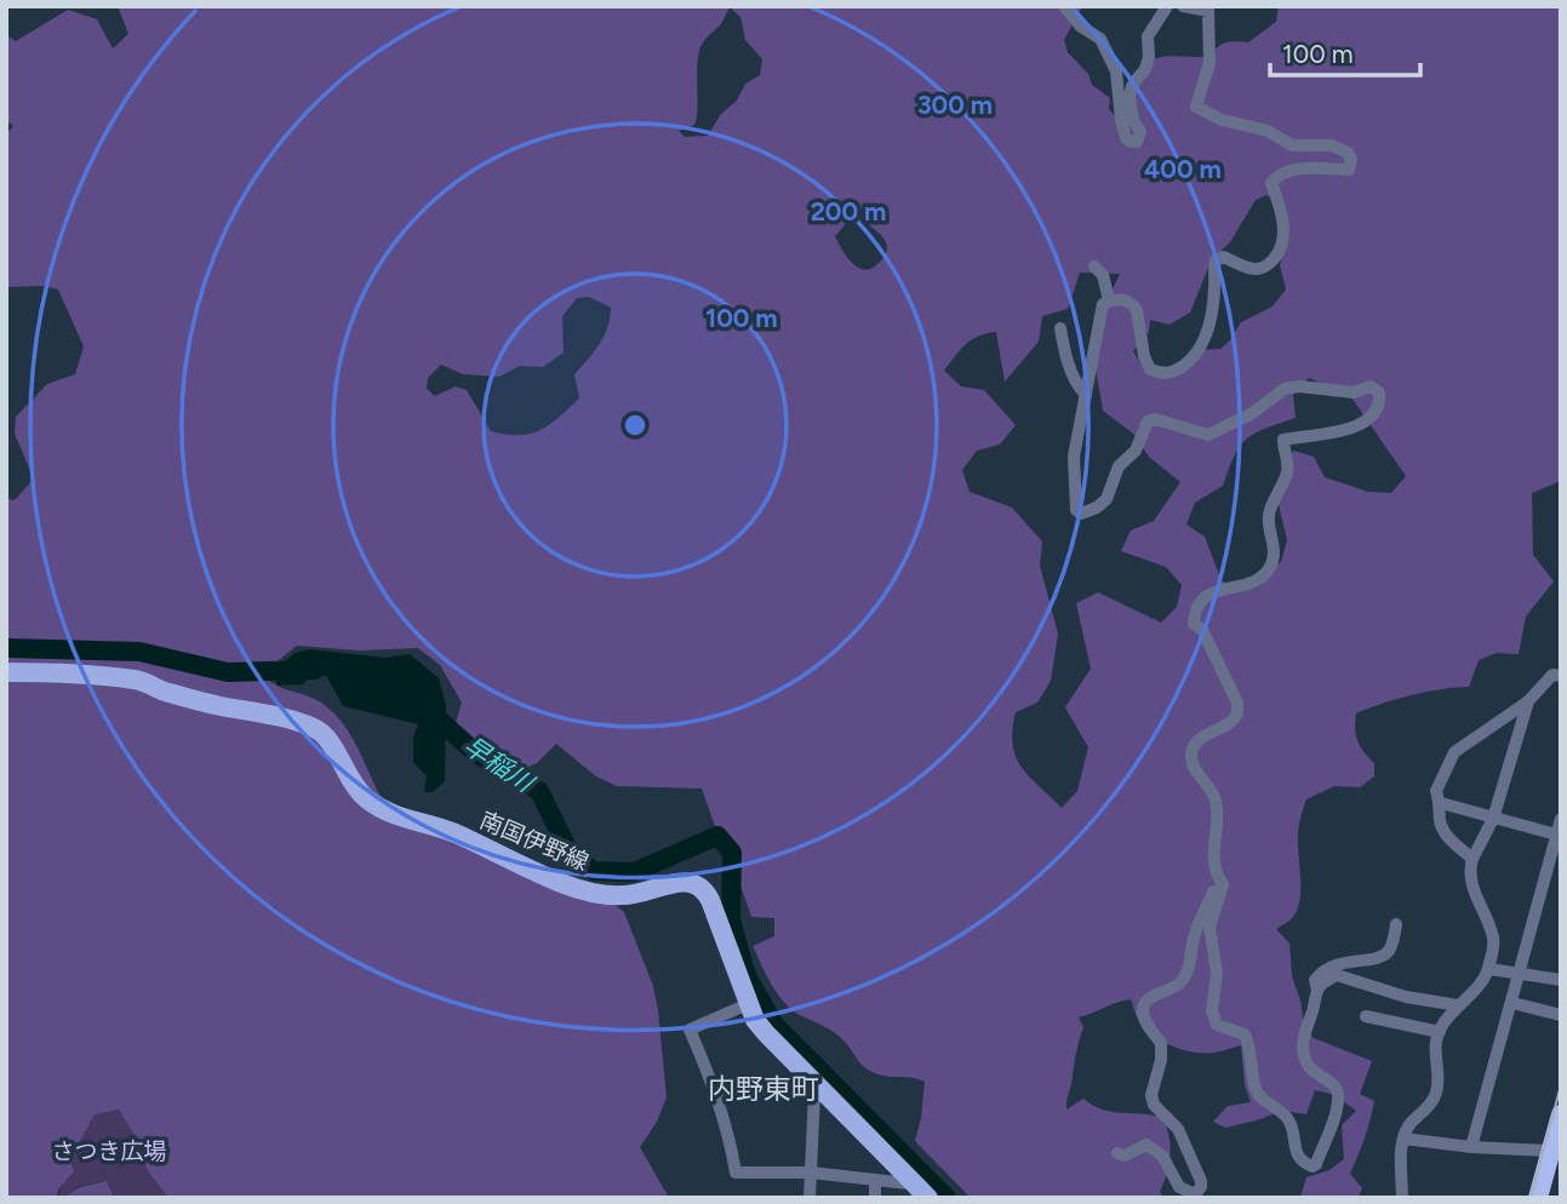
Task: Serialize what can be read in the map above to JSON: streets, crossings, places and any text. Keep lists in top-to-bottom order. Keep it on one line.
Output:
{"streets":{"main road":["南国伊野線"]},"districts":["内野東町"],"water":["早稲川"],"parks":["さつき広場"],"scale_bar":"100 m","rings":["300 m","400 m","200 m","100 m"]}
